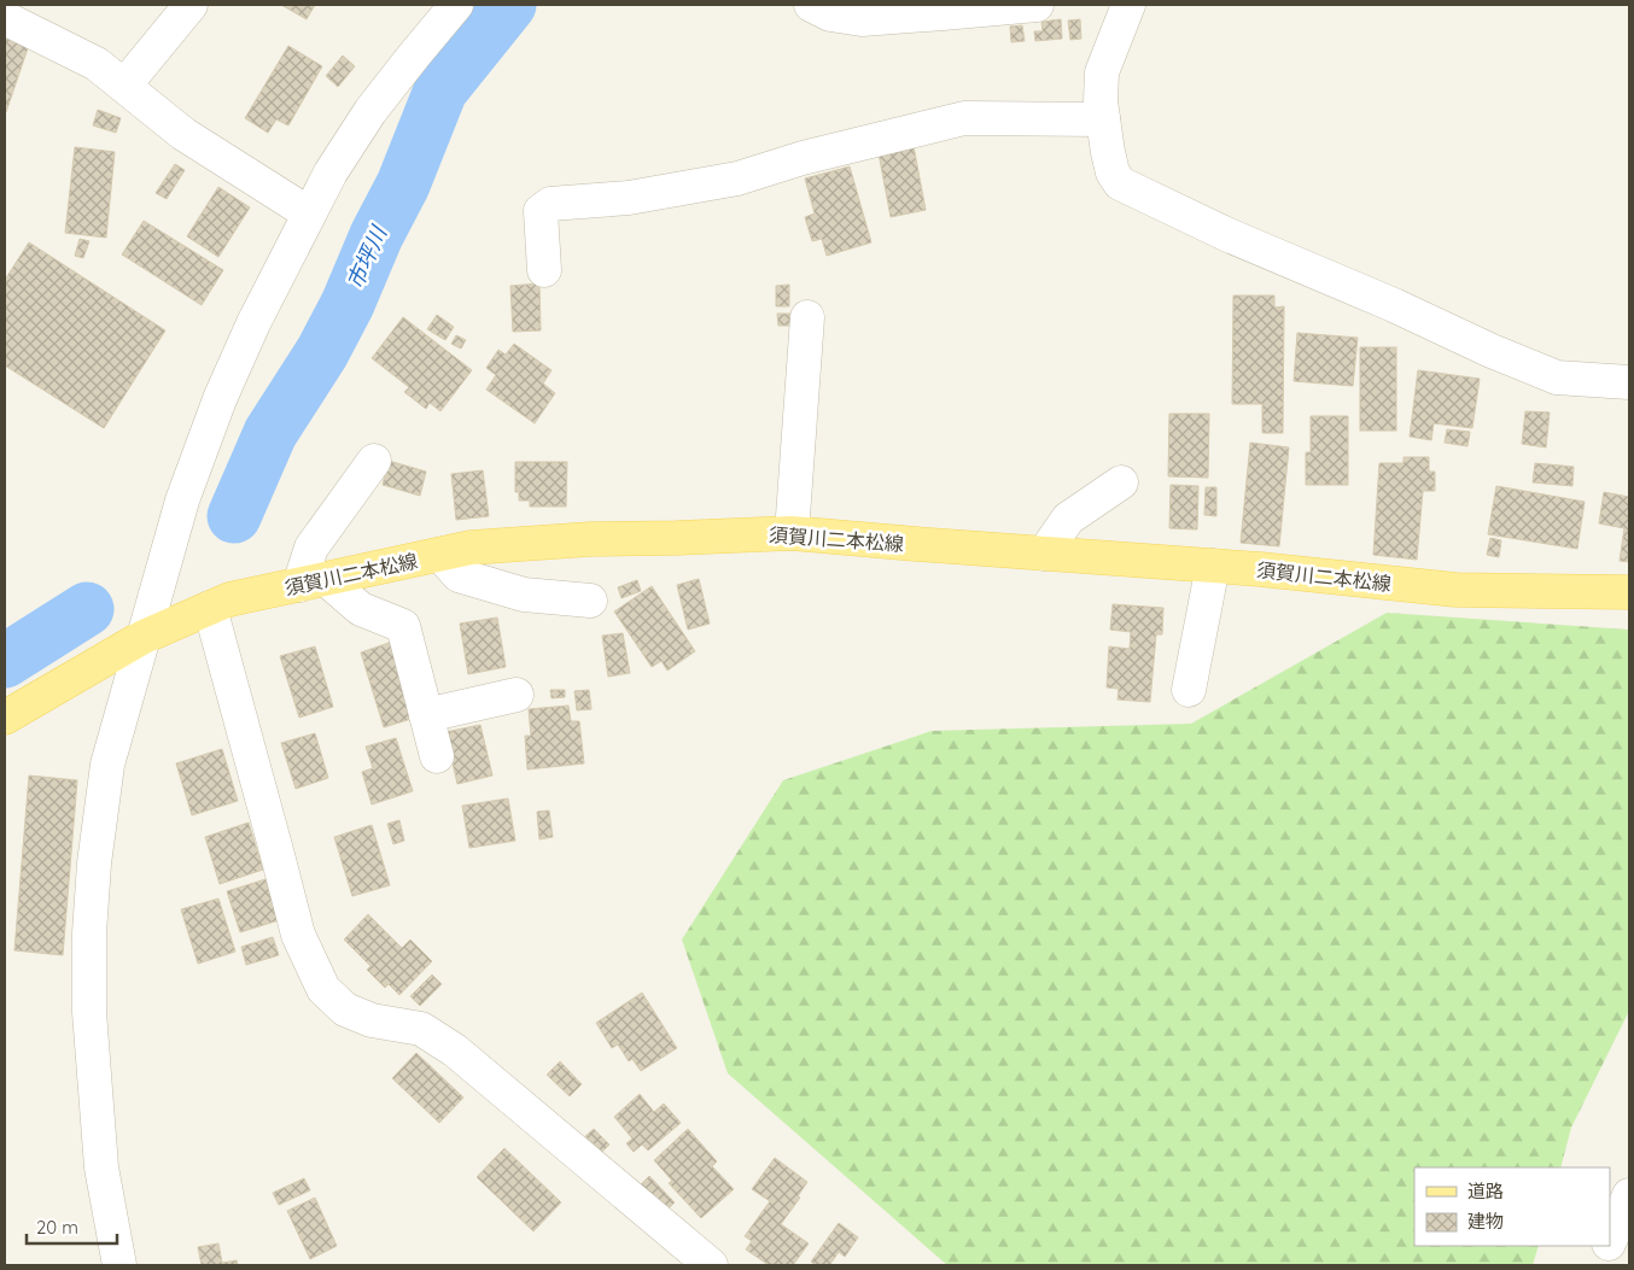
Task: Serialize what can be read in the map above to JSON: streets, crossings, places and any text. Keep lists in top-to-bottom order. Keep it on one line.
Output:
{"streets":{"main road":["須賀川二本松線"]},"water":["市坪川"],"legend":["道路","建物"],"scale_bar":"20 m"}
